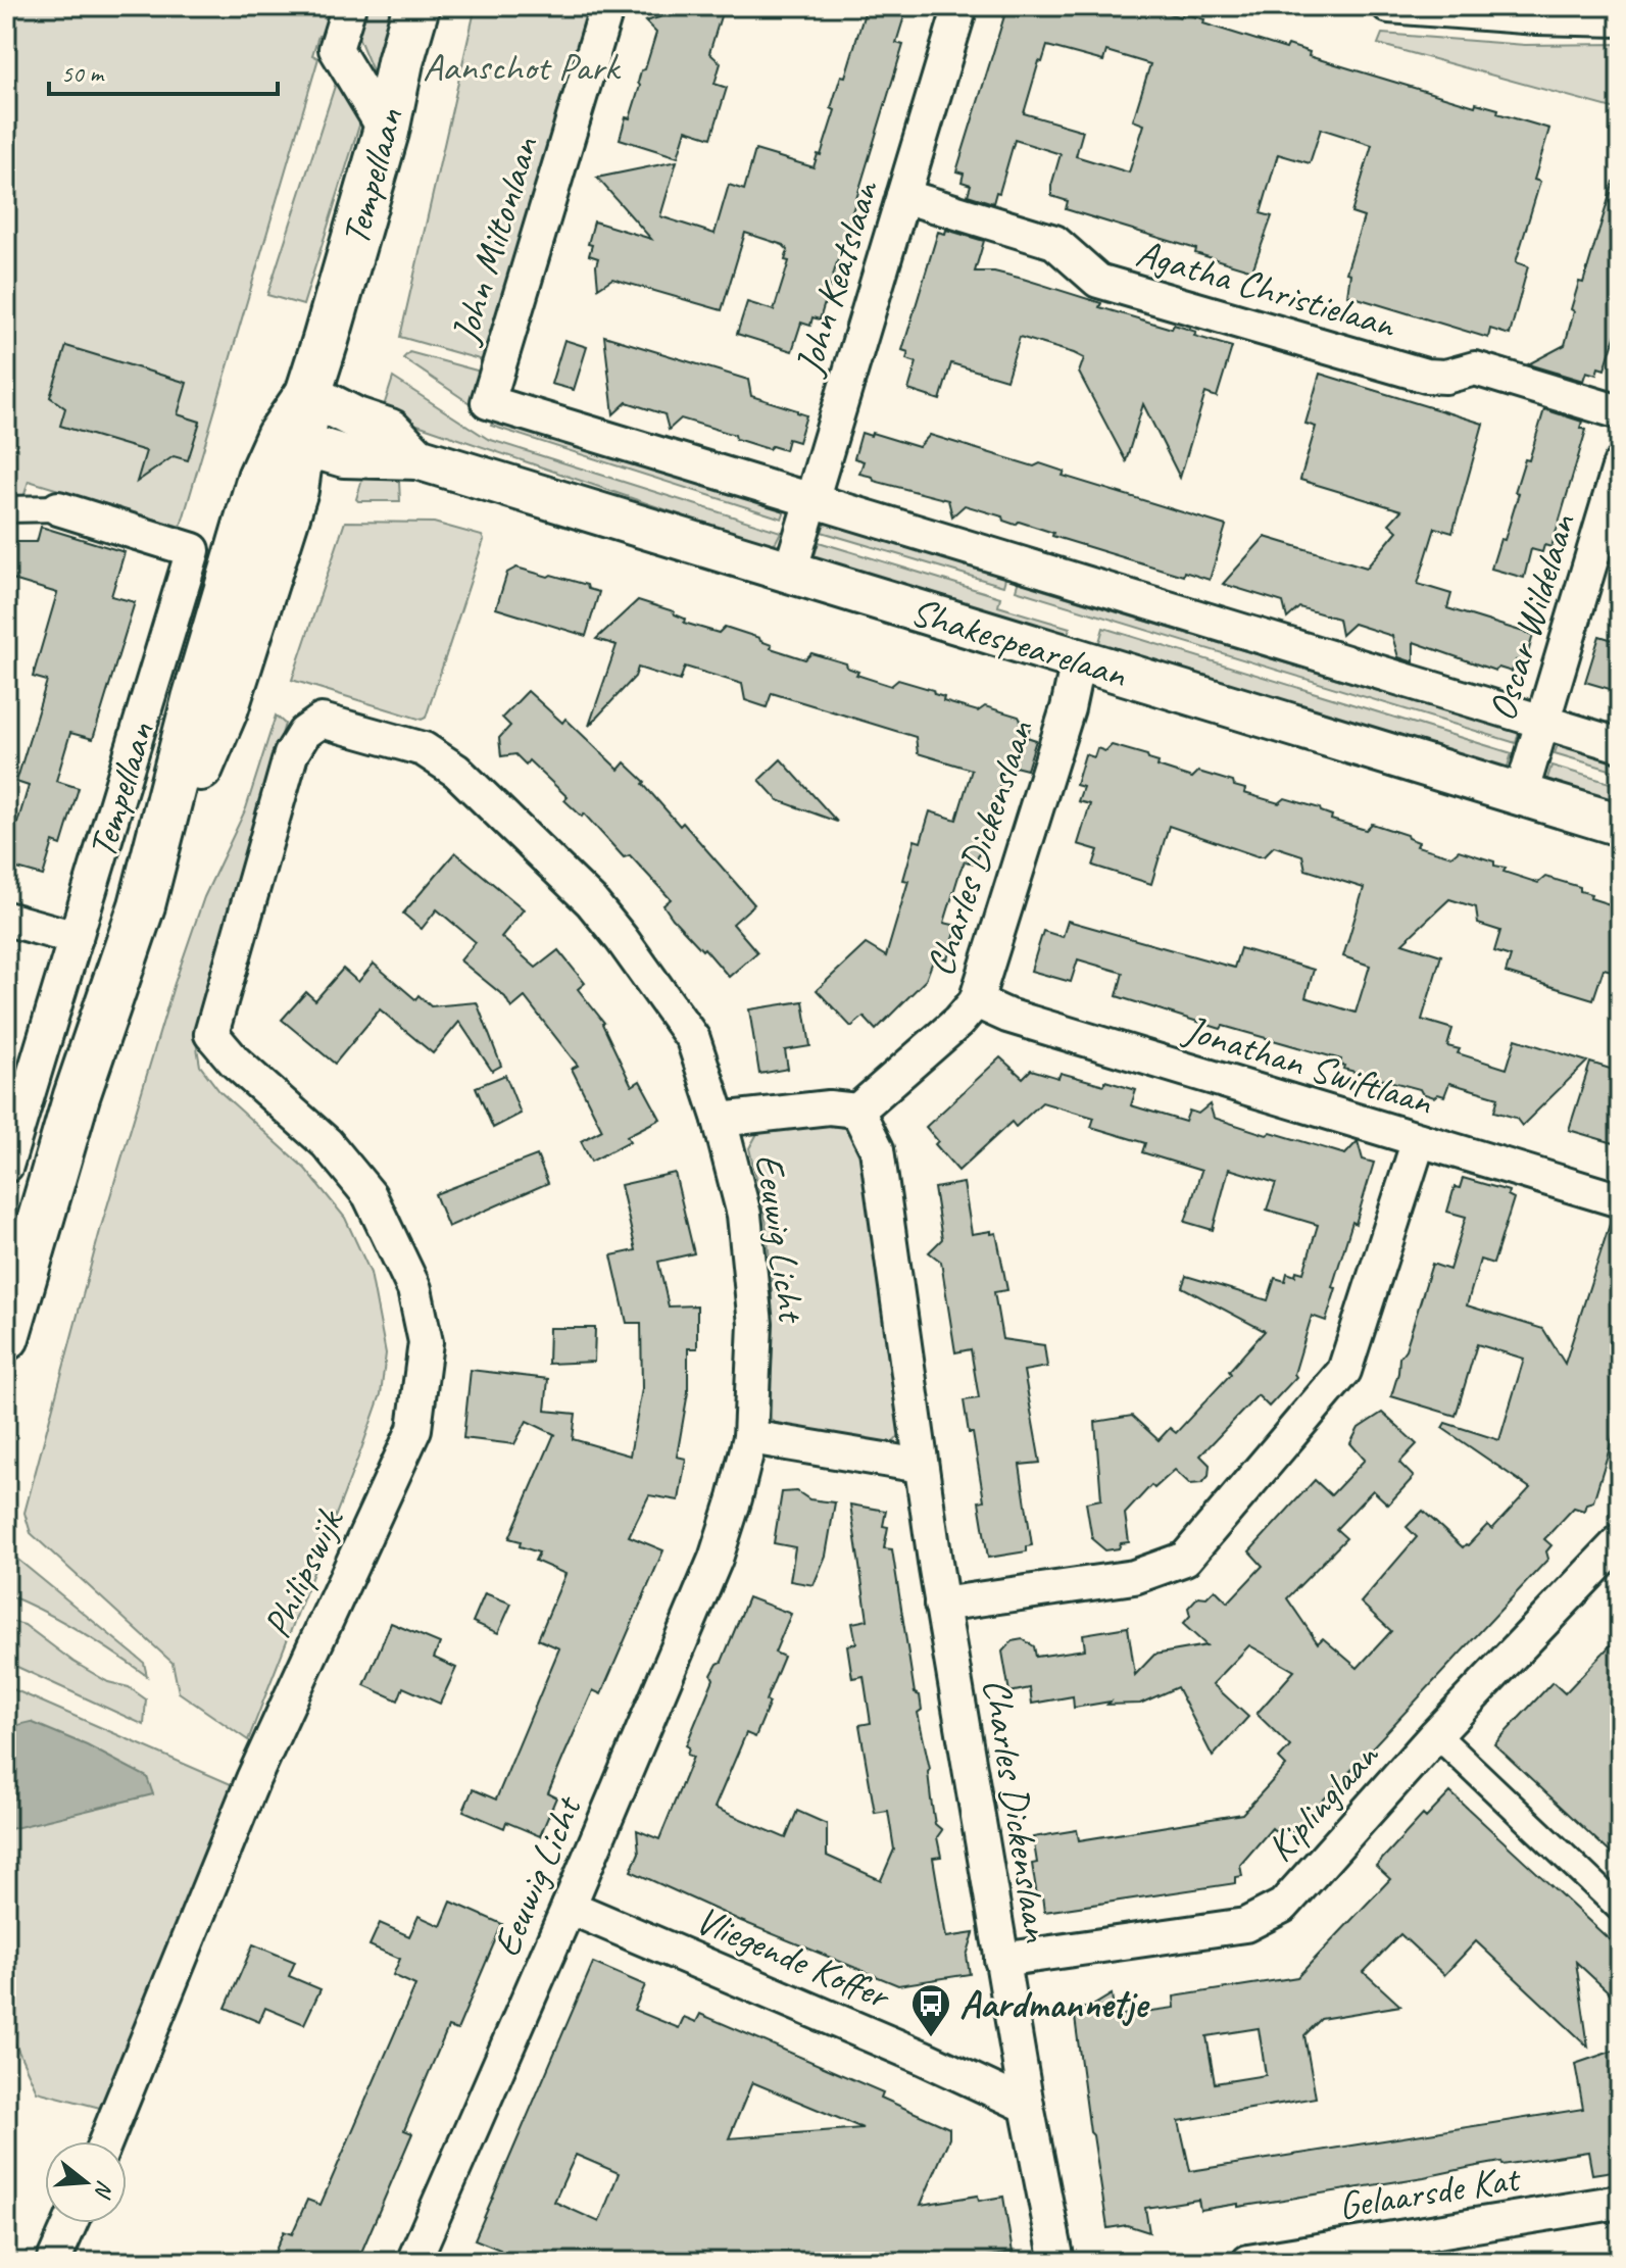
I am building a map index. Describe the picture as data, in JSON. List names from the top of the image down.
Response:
{
  "streets": {
    "main road": ["Tempellaan"],
    "street": [
      "John Miltonlaan",
      "John Keatslaan",
      "Agatha Christielaan",
      "Oscar Wildelaan",
      "Shakespearelaan",
      "Charles Dickenslaan",
      "Jonathan Swiftlaan",
      "Eeuwig Licht",
      "Philipswijk",
      "Kiplinglaan",
      "Vliegende Koffer",
      "Gelaarsde Kat"
    ]
  },
  "crossings": [
    ["Tempellaan", "Shakespearelaan"],
    ["John Miltonlaan", "Shakespearelaan"],
    ["John Keatslaan", "Agatha Christielaan"],
    ["John Keatslaan", "Shakespearelaan"],
    ["Oscar Wildelaan", "Shakespearelaan"],
    ["Shakespearelaan", "Charles Dickenslaan"],
    ["Charles Dickenslaan", "Jonathan Swiftlaan"],
    ["Charles Dickenslaan", "Kiplinglaan"],
    ["Charles Dickenslaan", "Vliegende Koffer"],
    ["Eeuwig Licht", "Philipswijk"],
    ["Eeuwig Licht", "Vliegende Koffer"]
  ],
  "parks": ["Aanschot Park"],
  "places": {
    "bus stop": ["Aardmannetje"]
  },
  "scale_bar": "50 m",
  "north": "right"
}
